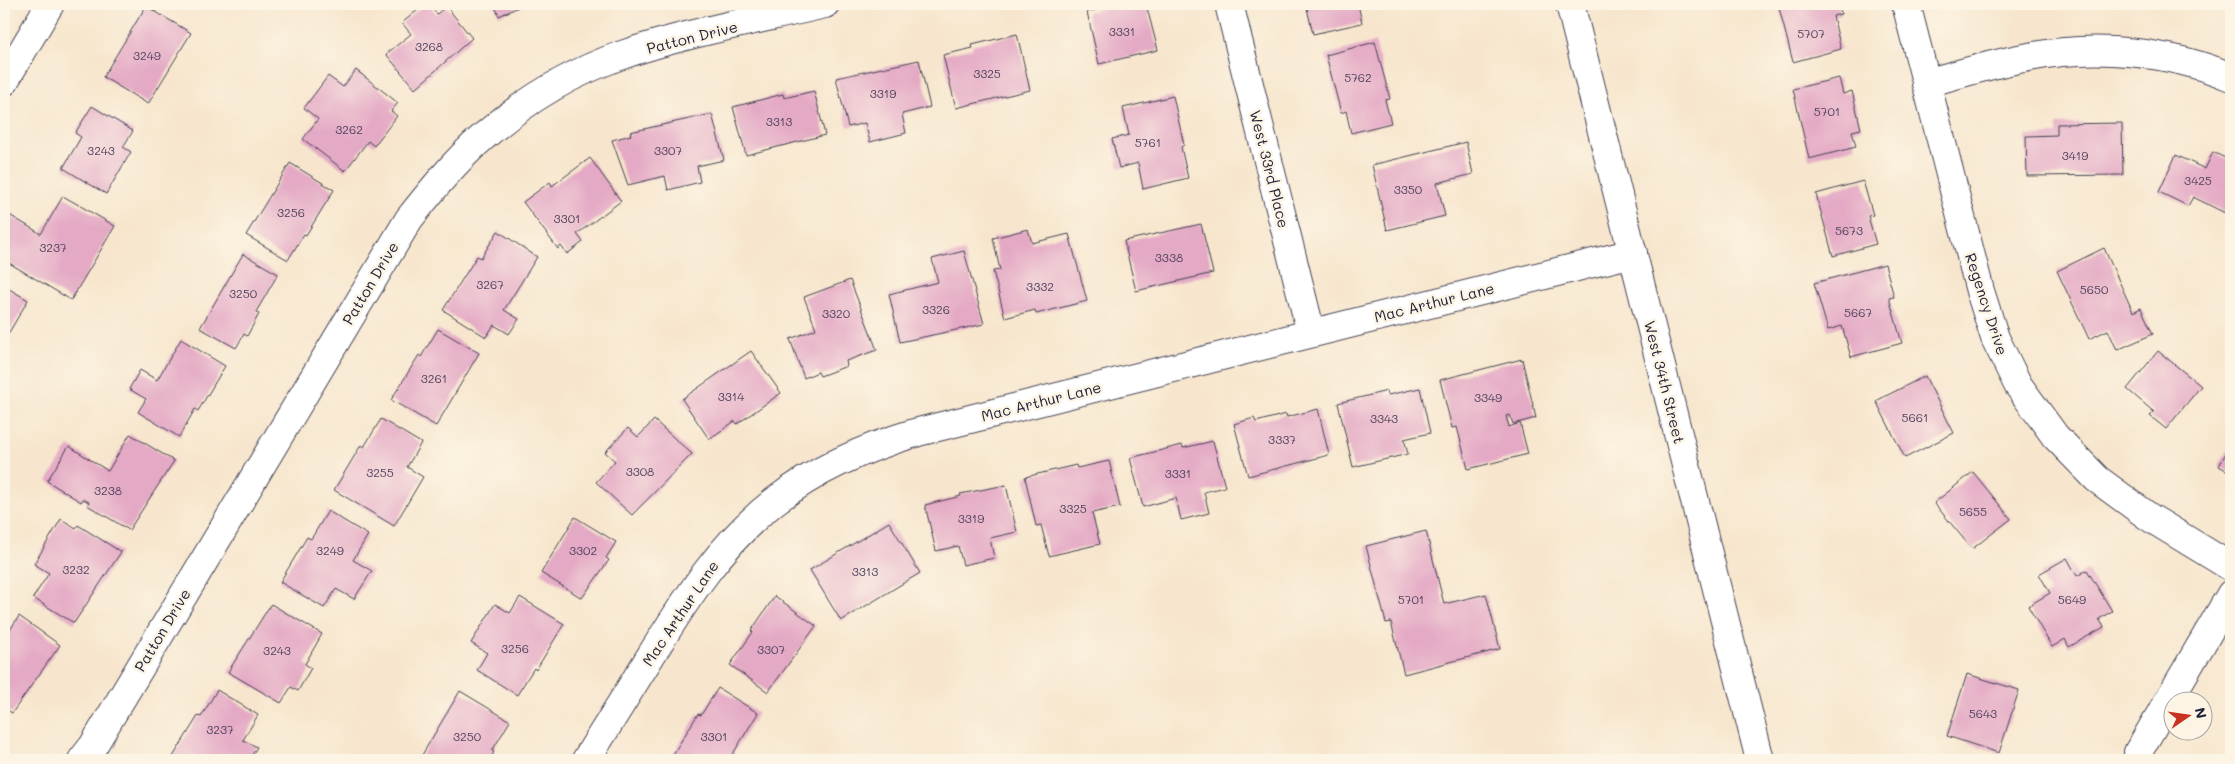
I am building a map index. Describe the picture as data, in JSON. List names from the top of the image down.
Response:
{
  "streets": {
    "street": [
      "Patton Drive",
      "West 33rd Place",
      "Mac Arthur Lane",
      "Regency Drive",
      "West 34th Street"
    ]
  },
  "crossings": [
    ["West 33rd Place", "Mac Arthur Lane"],
    ["Mac Arthur Lane", "West 34th Street"]
  ],
  "house_numbers": [
    "3331",
    "5707",
    "3268",
    "3249",
    "3325",
    "5762",
    "3319",
    "5701",
    "3313",
    "3262",
    "5761",
    "3243",
    "3307",
    "3419",
    "3425",
    "3350",
    "3256",
    "3301",
    "5673",
    "3237",
    "3338",
    "3267",
    "3332",
    "5650",
    "3250",
    "3326",
    "5667",
    "3320",
    "3261",
    "3314",
    "3349",
    "5661",
    "3343",
    "3337",
    "3308",
    "3255",
    "3331",
    "3238",
    "3325",
    "5655",
    "3319",
    "3249",
    "3302",
    "3232",
    "3313",
    "5701",
    "5649",
    "3256",
    "3307",
    "3243",
    "5643",
    "3237",
    "3250",
    "3301"
  ],
  "north": "right"
}
